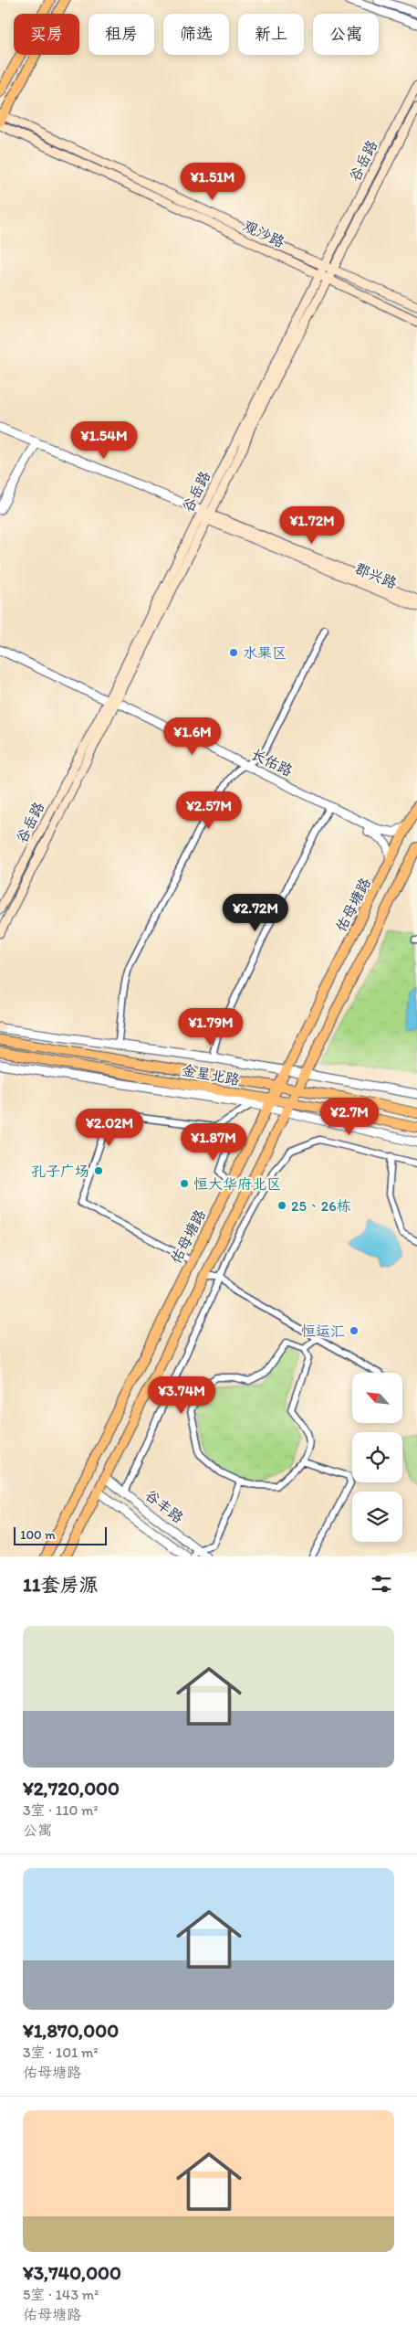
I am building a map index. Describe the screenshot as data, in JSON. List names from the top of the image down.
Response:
{
  "streets": {
    "main road": [
      "谷岳路",
      "观沙路",
      "郡兴路",
      "佑母塘路",
      "金星北路"
    ],
    "street": ["长佑路", "谷丰路"]
  },
  "crossings": [
    ["谷岳路", "观沙路"],
    ["谷岳路", "郡兴路"],
    ["谷岳路", "长佑路"],
    ["长佑路", "佑母塘路"],
    ["佑母塘路", "金星北路"]
  ],
  "places": [
    "水果区",
    "孔子广场",
    "恒大华府北区",
    "25、26栋",
    "恒运汇"
  ],
  "scale_bar": "100 m",
  "north": "top left",
  "page": {
    "chip": [
      "买房",
      "租房",
      "筛选",
      "新上",
      "公寓"
    ],
    "price": [
      "¥1.51M",
      "¥1.54M",
      "¥1.72M",
      "¥1.6M",
      "¥2.57M",
      "¥2.72M",
      "¥1.79M",
      "¥2.7M",
      "¥2.02M",
      "¥1.87M",
      "¥3.74M"
    ],
    "scale": "100 m",
    "heading": "11套房源",
    "list": [
      {
        "name": "¥2,720,000",
        "note": "3室 · 110 m² · 公寓"
      },
      {
        "name": "¥1,870,000",
        "note": "3室 · 101 m² · 佑母塘路"
      },
      {
        "name": "¥3,740,000",
        "note": "5室 · 143 m² · 佑母塘路"
      }
    ]
  }
}
